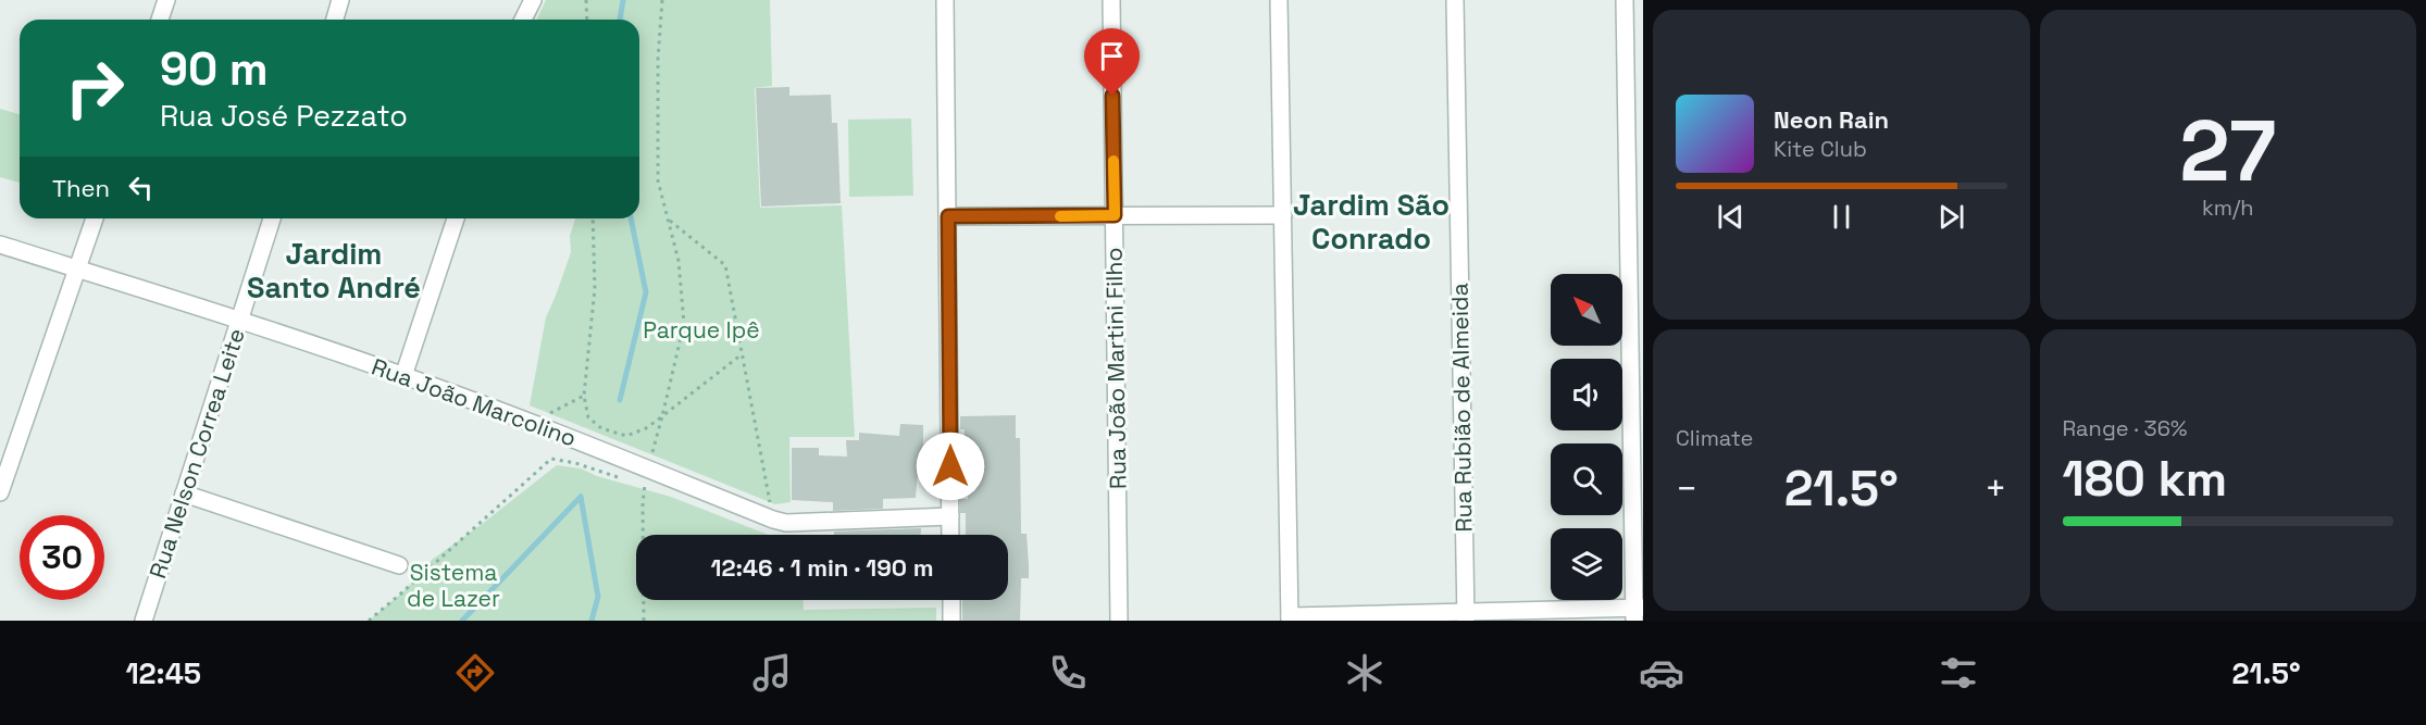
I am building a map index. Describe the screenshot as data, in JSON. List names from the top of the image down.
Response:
{
  "streets": {
    "street": [
      "Rua João Martini Filho",
      "Rua João Marcolino",
      "Rua Rubião de Almeida",
      "Rua Nelson Correa Leite"
    ]
  },
  "crossings": [
    ["Rua João Marcolino", "Rua Nelson Correa Leite"]
  ],
  "districts": ["Jardim São Conrado", "Jardim Santo André"],
  "parks": ["Parque Ipê", "Sistema de Lazer"],
  "north": "top left",
  "page": {
    "tile": [
      ["27", "km/h"],
      "Climate",
      ["Range · 36%", "180 km"]
    ],
    "turn": ["90 m", "Rua José Pezzato"],
    "song": ["Neon Rain", "Kite Club"],
    "then": "Then",
    "heat": ["−", "21.5°", "+"],
    "limit": "30",
    "trip": "12:46 · 1 min · 190 m",
    "tabs": ["12:45", "21.5°"]
  }
}
